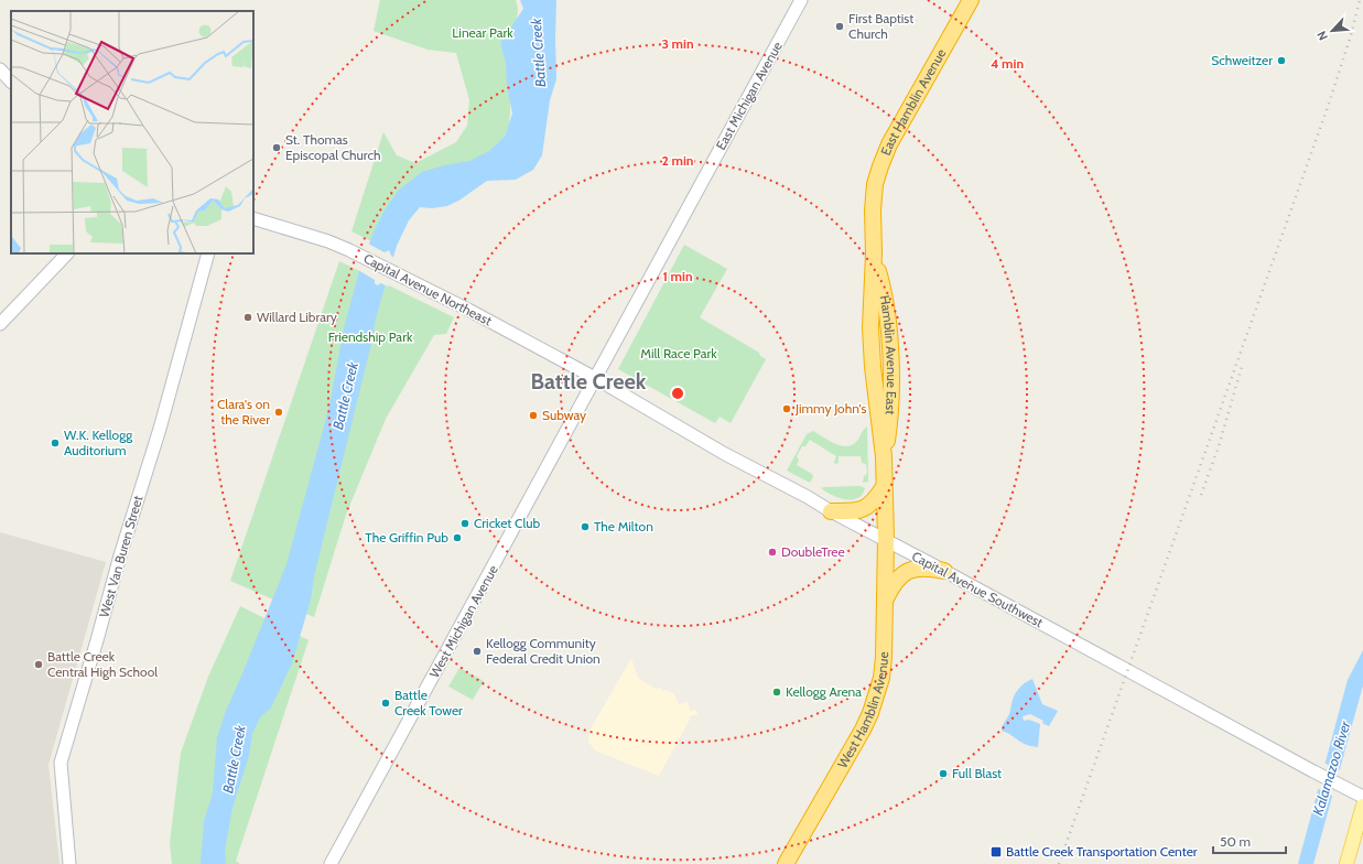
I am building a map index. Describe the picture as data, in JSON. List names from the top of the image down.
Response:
{
  "streets": {
    "highway": ["East Hamblin Avenue", "Hamblin Avenue East", "West Hamblin Avenue"],
    "street": [
      "East Michigan Avenue",
      "Capital Avenue Northeast",
      "West Van Buren Street",
      "Capital Avenue Southwest",
      "West Michigan Avenue"
    ]
  },
  "crossings": [
    ["East Michigan Avenue", "Capital Avenue Northeast"],
    ["East Michigan Avenue", "Capital Avenue Southwest"],
    ["East Michigan Avenue", "West Michigan Avenue"],
    ["East Hamblin Avenue", "Hamblin Avenue East"],
    ["Capital Avenue Northeast", "Capital Avenue Southwest"],
    ["Capital Avenue Northeast", "West Michigan Avenue"],
    ["Hamblin Avenue East", "Capital Avenue Southwest"],
    ["Hamblin Avenue East", "West Hamblin Avenue"],
    ["Capital Avenue Southwest", "West Michigan Avenue"],
    ["Capital Avenue Southwest", "West Hamblin Avenue"]
  ],
  "districts": ["Battle Creek"],
  "water": ["Battle Creek", "Kalamazoo River"],
  "parks": ["Linear Park", "Friendship Park", "Mill Race Park"],
  "places": {
    "other": [
      "First Baptist Church",
      "Schweitzer",
      "St. Thomas Episcopal Church",
      "Willard Library",
      "Jimmy John's",
      "Clara's on the River",
      "Subway",
      "W.K. Kellogg Auditorium",
      "Cricket Club",
      "The Milton",
      "The Griffin Pub",
      "DoubleTree",
      "Kellogg Community Federal Credit Union",
      "Battle Creek Central High School",
      "Kellogg Arena",
      "Battle Creek Tower",
      "Full Blast"
    ],
    "transit": ["Battle Creek Transportation Center"]
  },
  "scale_bar": "50 m",
  "north": "bottom left",
  "rings": [
    "3 min",
    "4 min",
    "2 min",
    "1 min"
  ]
}
